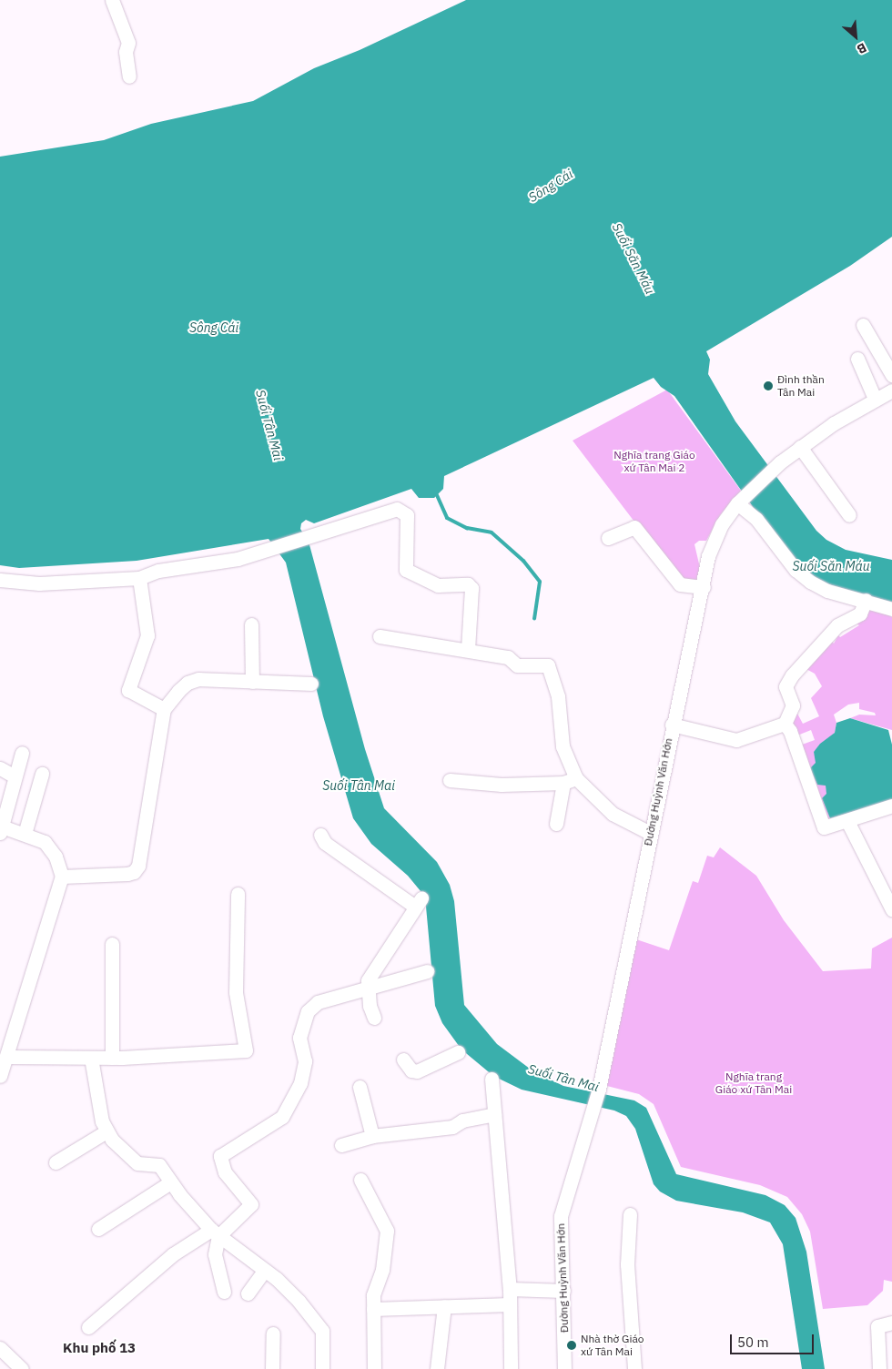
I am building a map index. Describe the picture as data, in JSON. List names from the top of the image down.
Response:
{
  "streets": {
    "street": ["Đường Huỳnh Văn Hớn"]
  },
  "districts": ["Khu phố 13"],
  "water": ["Sông Cái", "Suối Săn Máu", "Suối Tân Mai"],
  "parks": ["Nghĩa trang Giáo xứ Tân Mai 2", "Nghĩa trang Giáo xứ Tân Mai"],
  "places": ["Đình thần Tân Mai", "Nhà thờ Giáo xứ Tân Mai"],
  "scale_bar": "50 m",
  "north": "bottom right"
}
